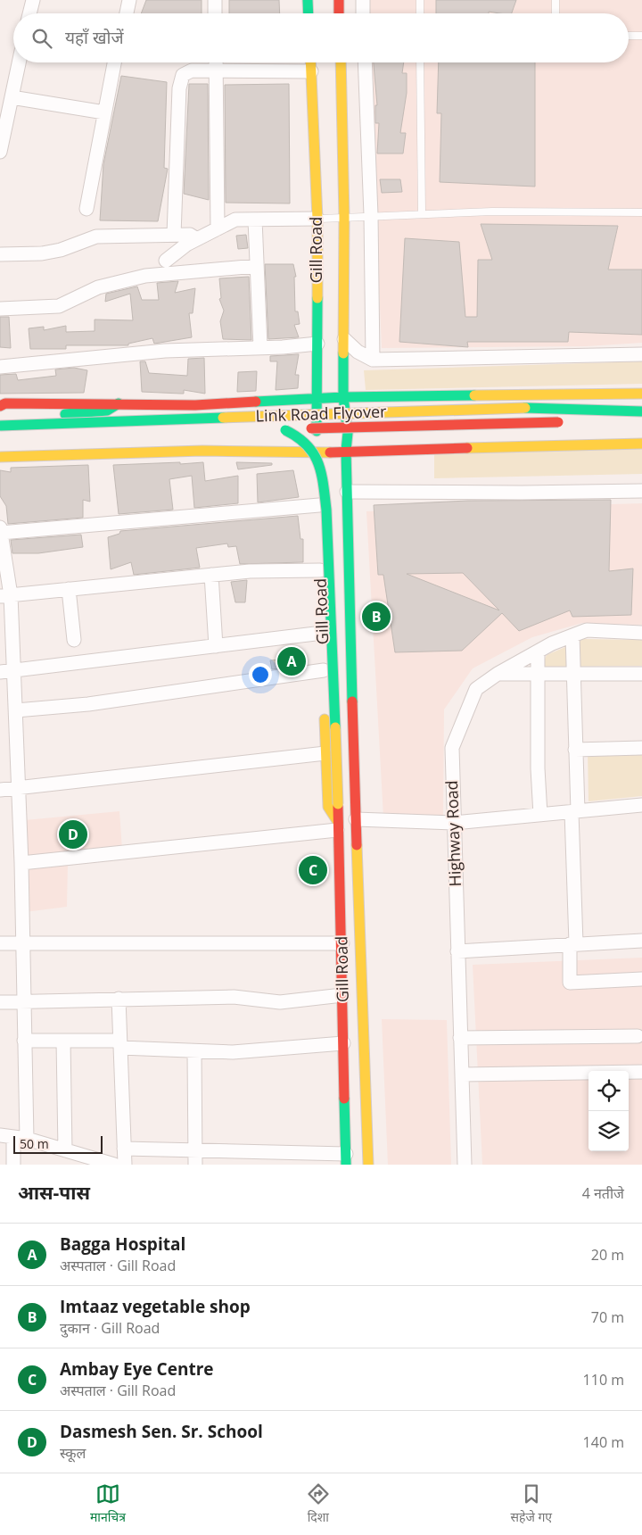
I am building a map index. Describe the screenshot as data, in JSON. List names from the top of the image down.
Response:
{
  "streets": {
    "main road": ["Gill Road", "Link Road Flyover"],
    "street": ["Highway Road"]
  },
  "crossings": [
    ["Gill Road", "Link Road Flyover"]
  ],
  "scale_bar": "50 m",
  "page": {
    "search": "यहाँ खोजें",
    "pins": [
      "B",
      "A",
      "D",
      "C"
    ],
    "scale": "50 m",
    "heading": ["आस-पास", "4 नतीजे"],
    "list": [
      {
        "mark": "A",
        "name": "Bagga Hospital",
        "note": "अस्पताल · Gill Road",
        "value": "20 m"
      },
      {
        "mark": "B",
        "name": "Imtaaz vegetable shop",
        "note": "दुकान · Gill Road",
        "value": "70 m"
      },
      {
        "mark": "C",
        "name": "Ambay Eye Centre",
        "note": "अस्पताल · Gill Road",
        "value": "110 m"
      },
      {
        "mark": "D",
        "name": "Dasmesh Sen. Sr. School",
        "note": "स्कूल",
        "value": "140 m"
      }
    ],
    "nav": ["मानचित्र", "दिशा", "सहेजे गए"]
  }
}
